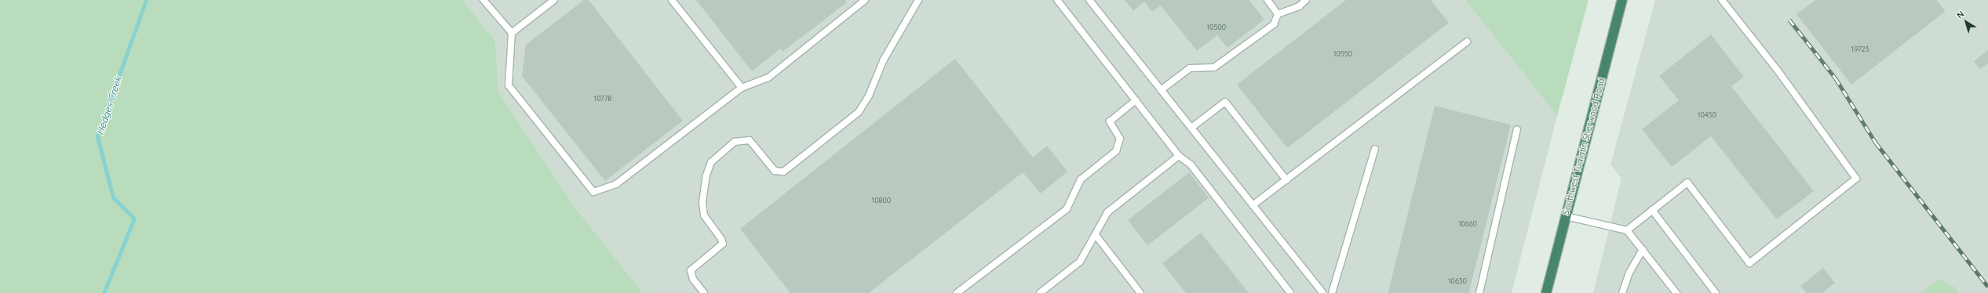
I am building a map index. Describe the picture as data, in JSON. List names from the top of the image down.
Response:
{
  "streets": {
    "highway": ["Southwest Tualatin Sherwood Road"]
  },
  "water": ["Hedges Creek"],
  "house_numbers": [
    "10500",
    "19723",
    "10550",
    "10778",
    "10450",
    "10800",
    "10660",
    "10630"
  ],
  "north": "top left"
}
